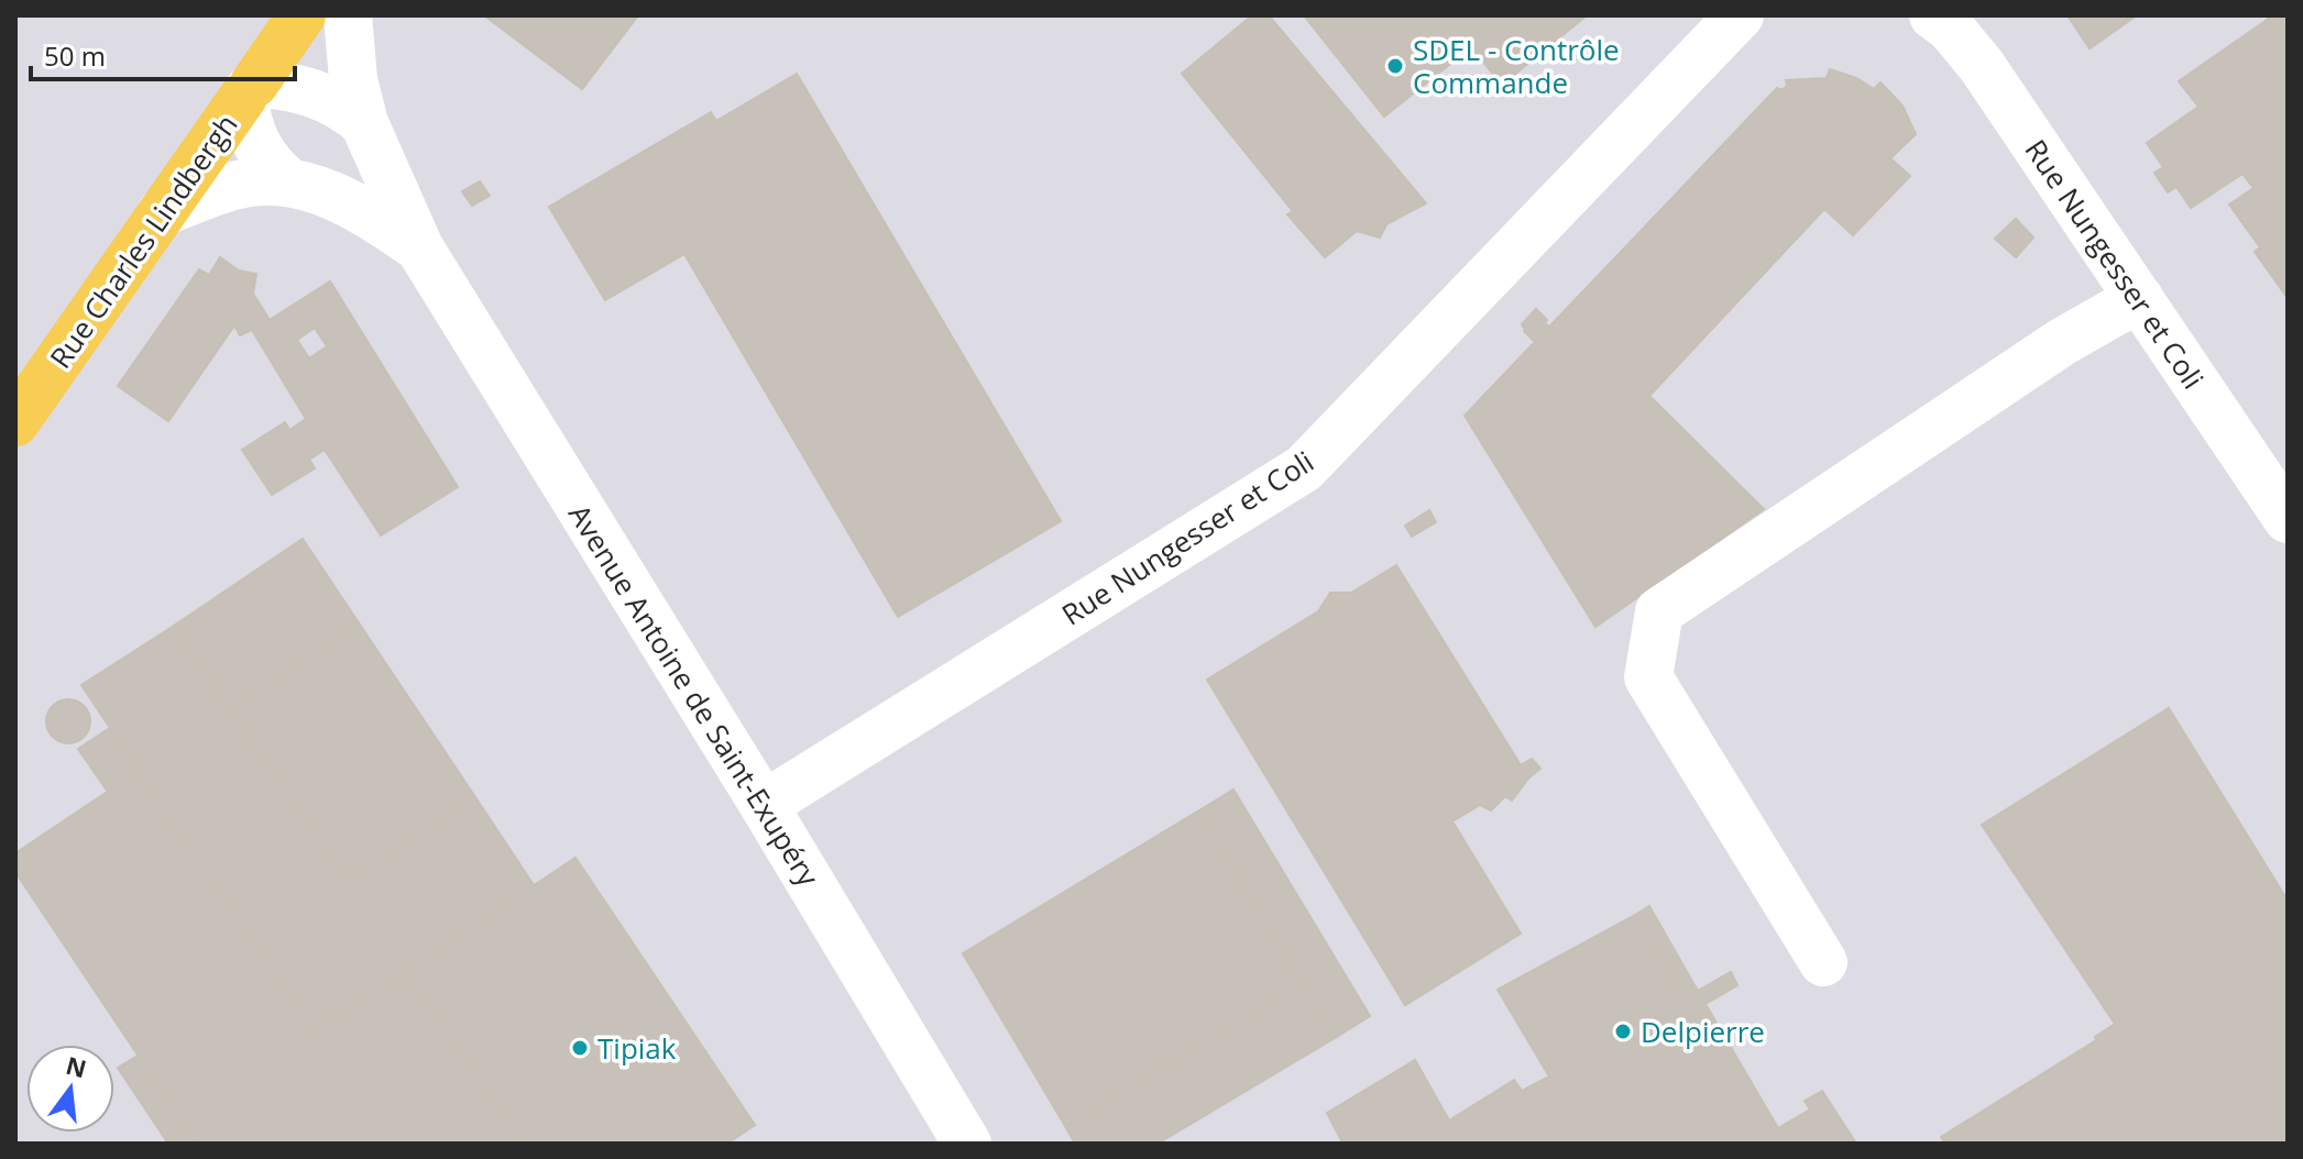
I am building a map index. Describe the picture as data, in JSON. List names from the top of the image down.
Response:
{
  "streets": {
    "main road": ["Rue Charles Lindbergh"],
    "street": ["Rue Nungesser et Coli", "Avenue Antoine de Saint-Exupéry"]
  },
  "crossings": [
    ["Rue Charles Lindbergh", "Avenue Antoine de Saint-Exupéry"],
    ["Rue Nungesser et Coli", "Avenue Antoine de Saint-Exupéry"]
  ],
  "places": ["SDEL - Contrôle Commande", "Delpierre", "Tipiak"],
  "scale_bar": "50 m",
  "north": "top"
}
